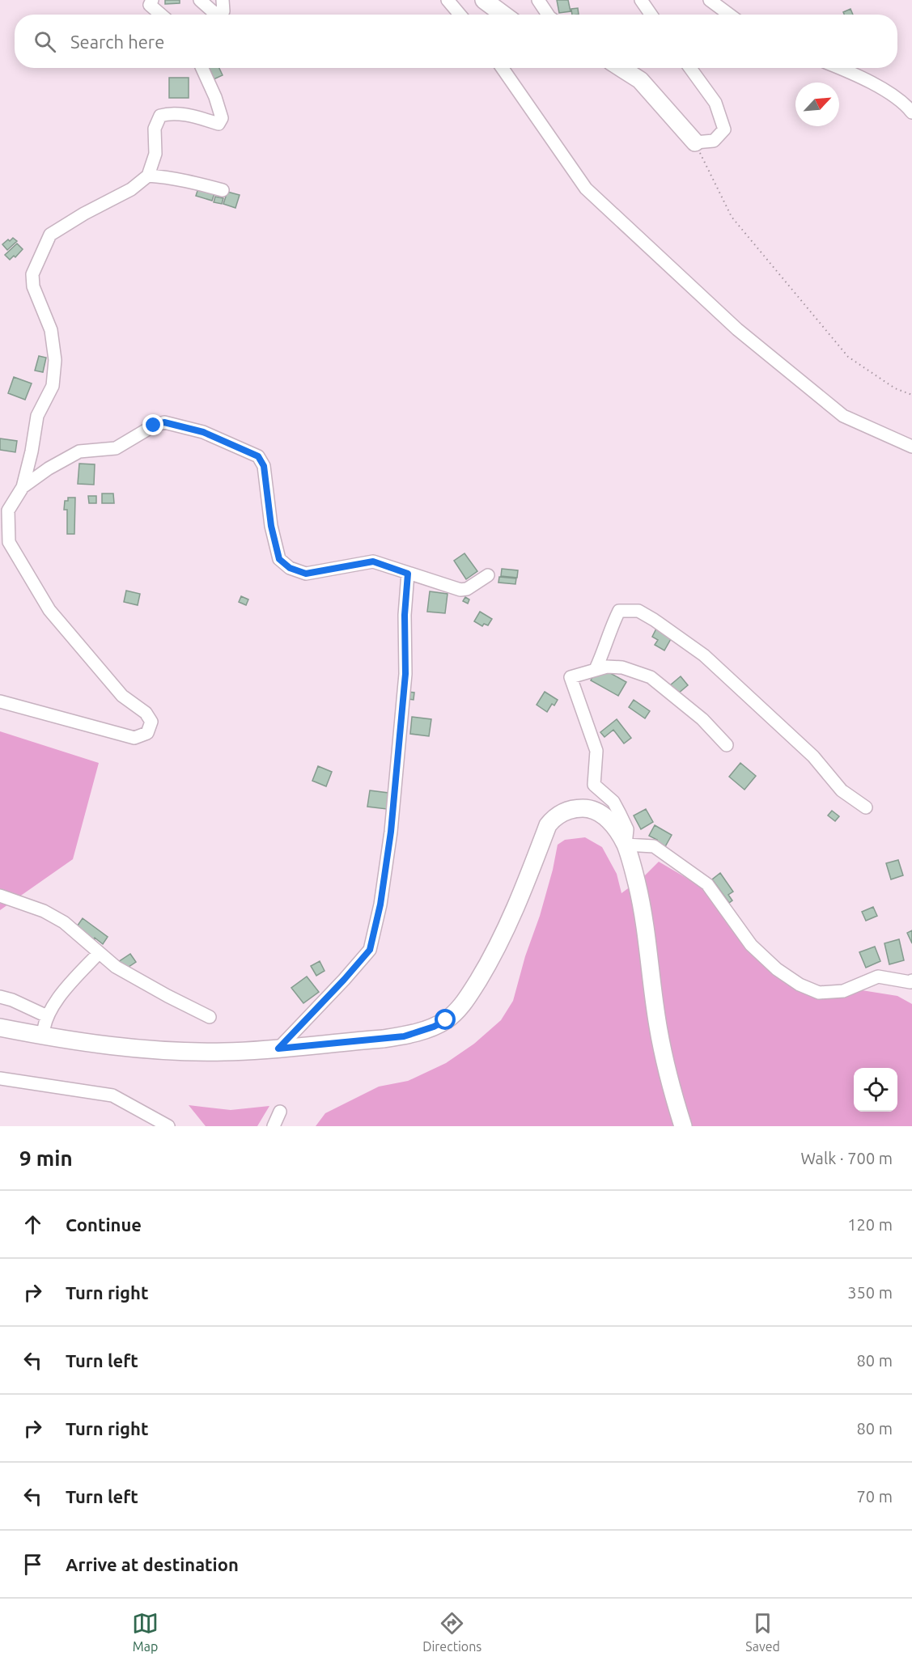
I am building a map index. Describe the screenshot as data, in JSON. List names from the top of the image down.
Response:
{
  "north": "top right",
  "page": {
    "search": "Search here",
    "heading": ["9 min", "Walk · 700 m"],
    "list": [
      ["Continue", "120 m"],
      ["Turn right", "350 m"],
      ["Turn left", "80 m"],
      ["Turn right", "80 m"],
      ["Turn left", "70 m"],
      "Arrive at destination"
    ],
    "nav": ["Map", "Directions", "Saved"]
  }
}
